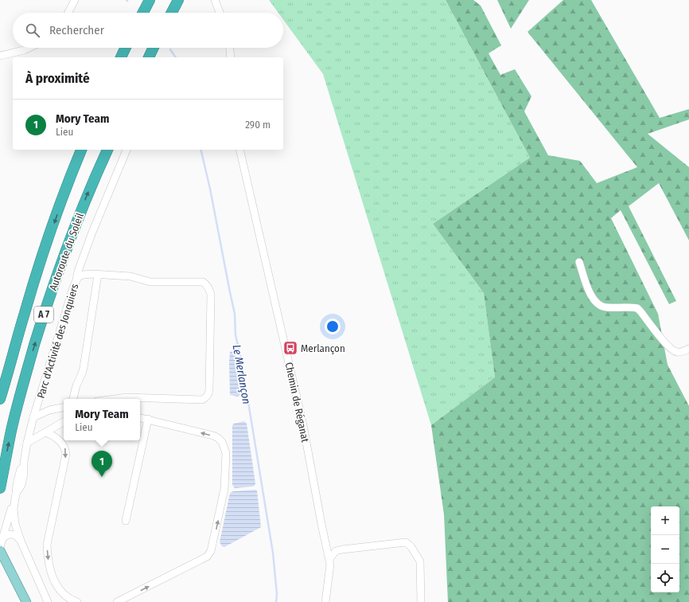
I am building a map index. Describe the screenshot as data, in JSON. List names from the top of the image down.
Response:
{
  "streets": {
    "highway": ["Autoroute du Soleil", "A 7"],
    "street": ["Parc d'Activité des Jonquiers", "Chemin de Réganat"]
  },
  "water": ["Le Merlançon"],
  "places": {
    "bus stop": ["Merlançon"]
  },
  "page": {
    "search": "Rechercher",
    "heading": "À proximité",
    "list": [
      {
        "mark": "1",
        "name": "Mory Team",
        "note": "Lieu",
        "value": "290 m"
      }
    ],
    "popup": ["Mory Team", "Lieu"],
    "pins": "1",
    "map_buttons": ["+", "−"]
  }
}
